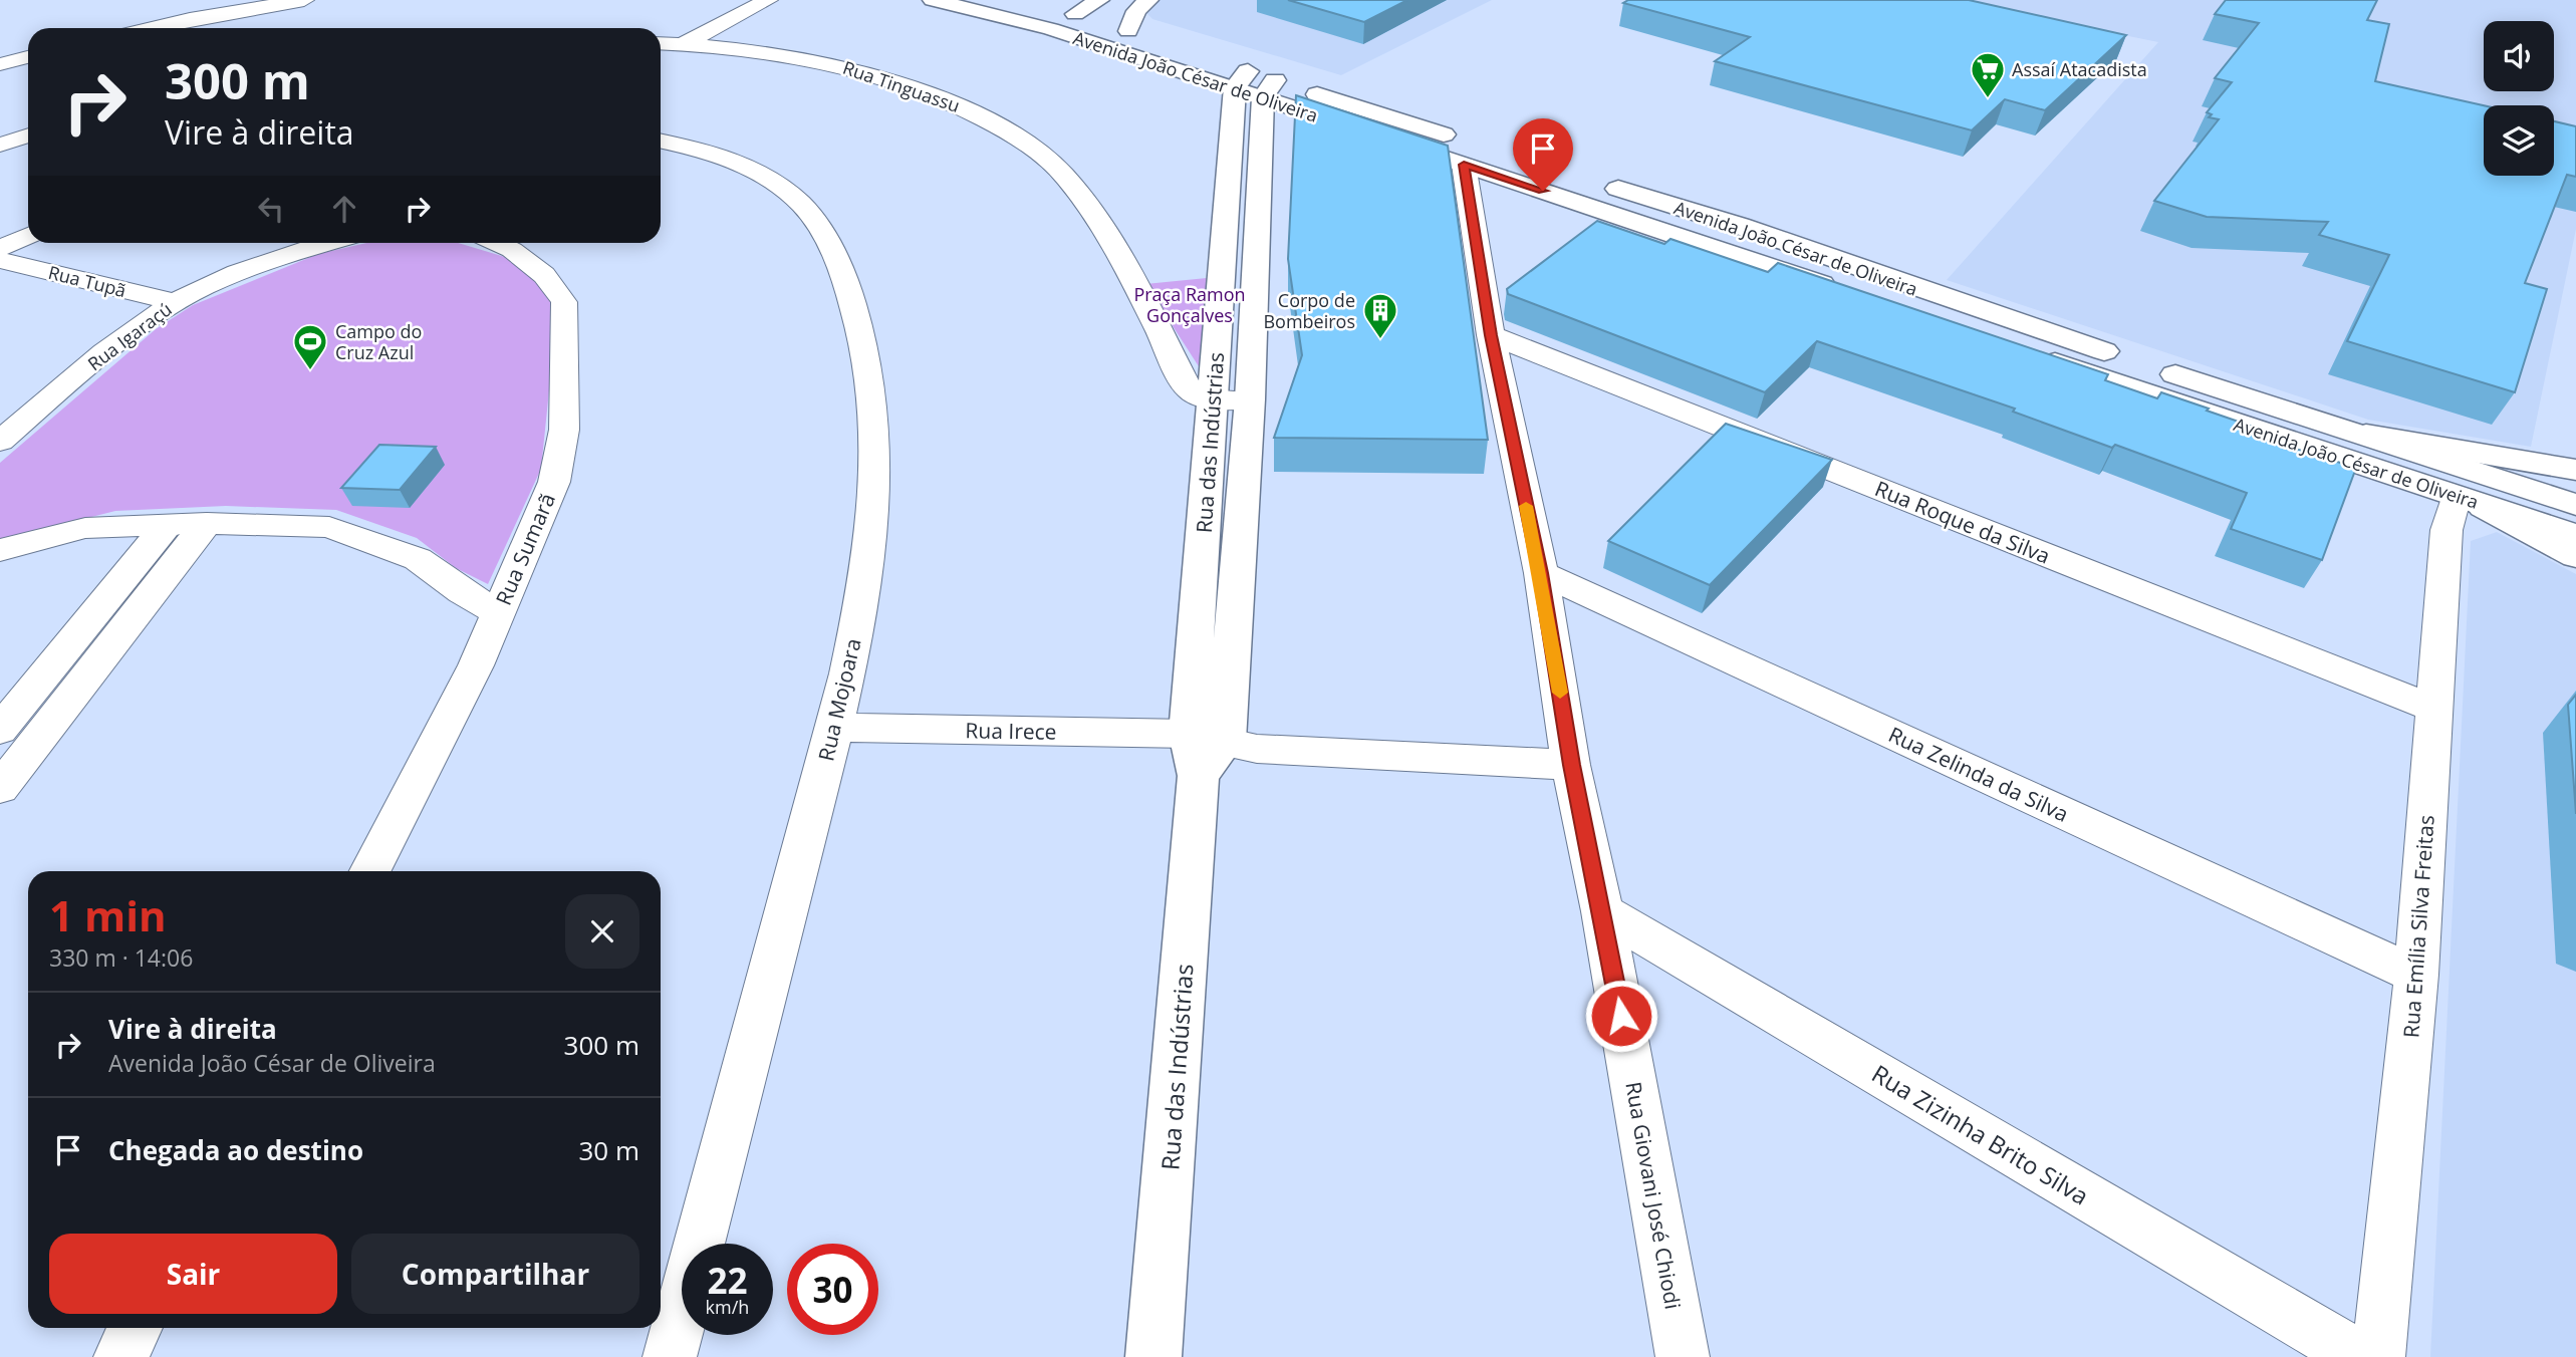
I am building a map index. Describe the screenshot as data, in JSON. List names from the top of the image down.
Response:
{
  "streets": {
    "main road": ["Avenida João César de Oliveira", "Rua das Indústrias"],
    "street": [
      "Rua Tinguassu",
      "Rua Tupã",
      "Rua Igaraçú",
      "Rua Roque da Silva",
      "Rua Sumarã",
      "Rua Mojoara",
      "Rua Irece",
      "Rua Zelinda da Silva",
      "Rua Emília Silva Freitas",
      "Rua Zizinha Brito Silva",
      "Rua Giovani José Chiodi"
    ]
  },
  "crossings": [
    ["Avenida João César de Oliveira", "Rua das Indústrias"],
    ["Avenida João César de Oliveira", "Rua Emília Silva Freitas"],
    ["Avenida João César de Oliveira", "Rua Giovani José Chiodi"],
    ["Rua Tinguassu", "Rua das Indústrias"],
    ["Rua Tupã", "Rua Igaraçú"],
    ["Rua das Indústrias", "Rua Irece"],
    ["Rua Roque da Silva", "Rua Emília Silva Freitas"],
    ["Rua Roque da Silva", "Rua Giovani José Chiodi"],
    ["Rua Mojoara", "Rua Irece"],
    ["Rua Irece", "Rua Giovani José Chiodi"],
    ["Rua Zelinda da Silva", "Rua Emília Silva Freitas"],
    ["Rua Zelinda da Silva", "Rua Giovani José Chiodi"],
    ["Rua Zizinha Brito Silva", "Rua Giovani José Chiodi"]
  ],
  "parks": ["Praça Ramon Gonçalves"],
  "places": {
    "supermarket": ["Assaí Atacadista"],
    "building": ["Corpo de Bombeiros"],
    "sports": ["Campo do Cruz Azul"]
  },
  "page": {
    "turn": ["300 m", "Vire à direita"],
    "heading": ["1 min", "330 m · 14:06"],
    "list": [
      {
        "name": "Vire à direita",
        "note": "Avenida João César de Oliveira",
        "value": "300 m"
      },
      {
        "name": "Chegada ao destino",
        "value": "30 m"
      }
    ],
    "buttons": ["Sair", "Compartilhar"],
    "speed": "22 km/h",
    "limit": "30"
  }
}
